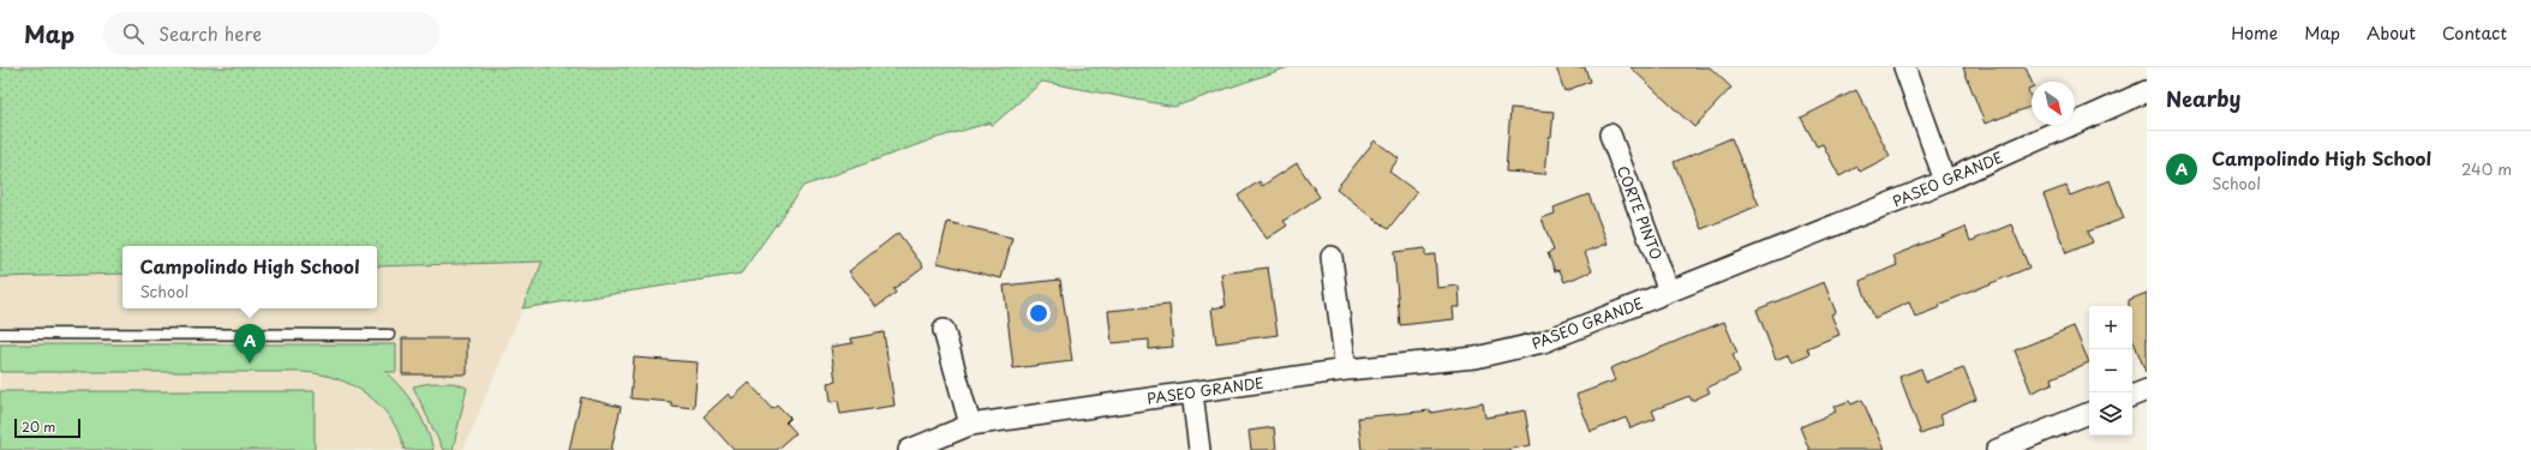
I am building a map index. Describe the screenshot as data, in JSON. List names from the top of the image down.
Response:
{
  "streets": {
    "street": ["PASEO GRANDE", "CORTE PINTO"]
  },
  "crossings": [
    ["PASEO GRANDE", "CORTE PINTO"]
  ],
  "scale_bar": "20 m",
  "north": "bottom right",
  "page": {
    "header": "Map",
    "search": "Search here",
    "nav": [
      "Home",
      "Map",
      "About",
      "Contact"
    ],
    "heading": "Nearby",
    "list": [
      {
        "mark": "A",
        "name": "Campolindo High School",
        "note": "School",
        "value": "240 m"
      }
    ],
    "popup": ["Campolindo High School", "School"],
    "map_buttons": ["+", "−"],
    "pins": "A",
    "scale": "20 m"
  }
}
